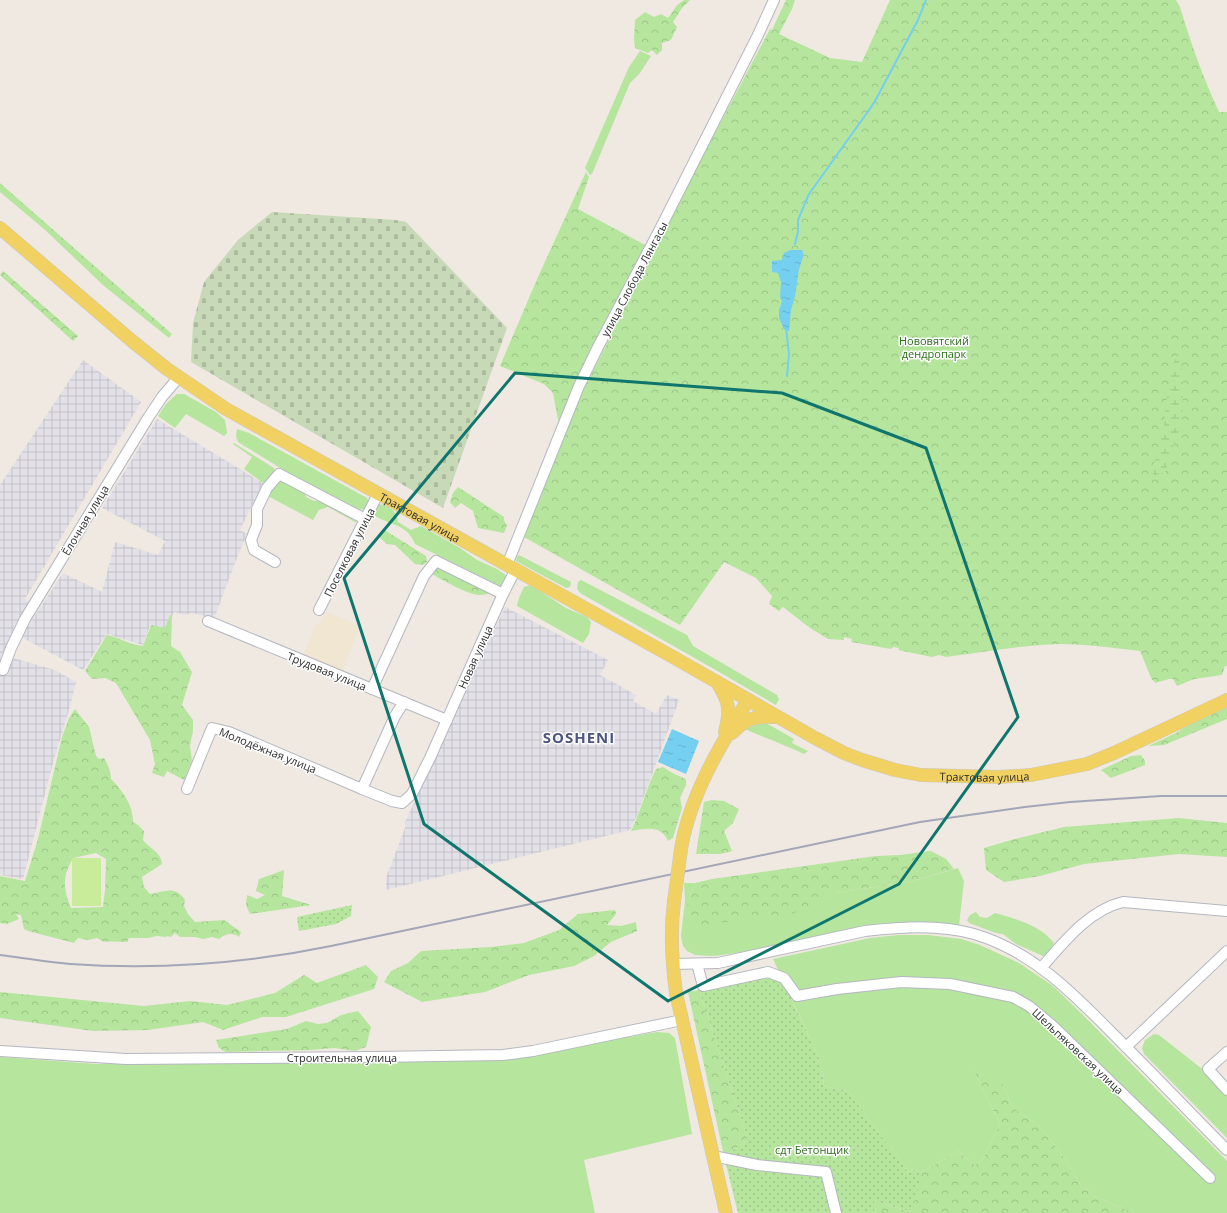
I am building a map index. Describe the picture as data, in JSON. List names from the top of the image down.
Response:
{
  "streets": {
    "main road": ["Трактовая улица"],
    "street": [
      "улица Слобода Лянгасы",
      "Ёлочная улица",
      "Поселковая улица",
      "Новая улица",
      "Трудовая улица",
      "Молодёжная улица",
      "Шельпяковская улица",
      "Строительная улица"
    ]
  },
  "crossings": [
    ["улица Слобода Лянгасы", "Трактовая улица"],
    ["улица Слобода Лянгасы", "Новая улица"],
    ["Трактовая улица", "Ёлочная улица"],
    ["Трактовая улица", "Поселковая улица"],
    ["Новая улица", "Трудовая улица"],
    ["Новая улица", "Молодёжная улица"],
    ["Трудовая улица", "Молодёжная улица"]
  ],
  "districts": ["SOSHENI"],
  "parks": ["Нововятский дендропарк", "сдт Бетонщик"]
}
